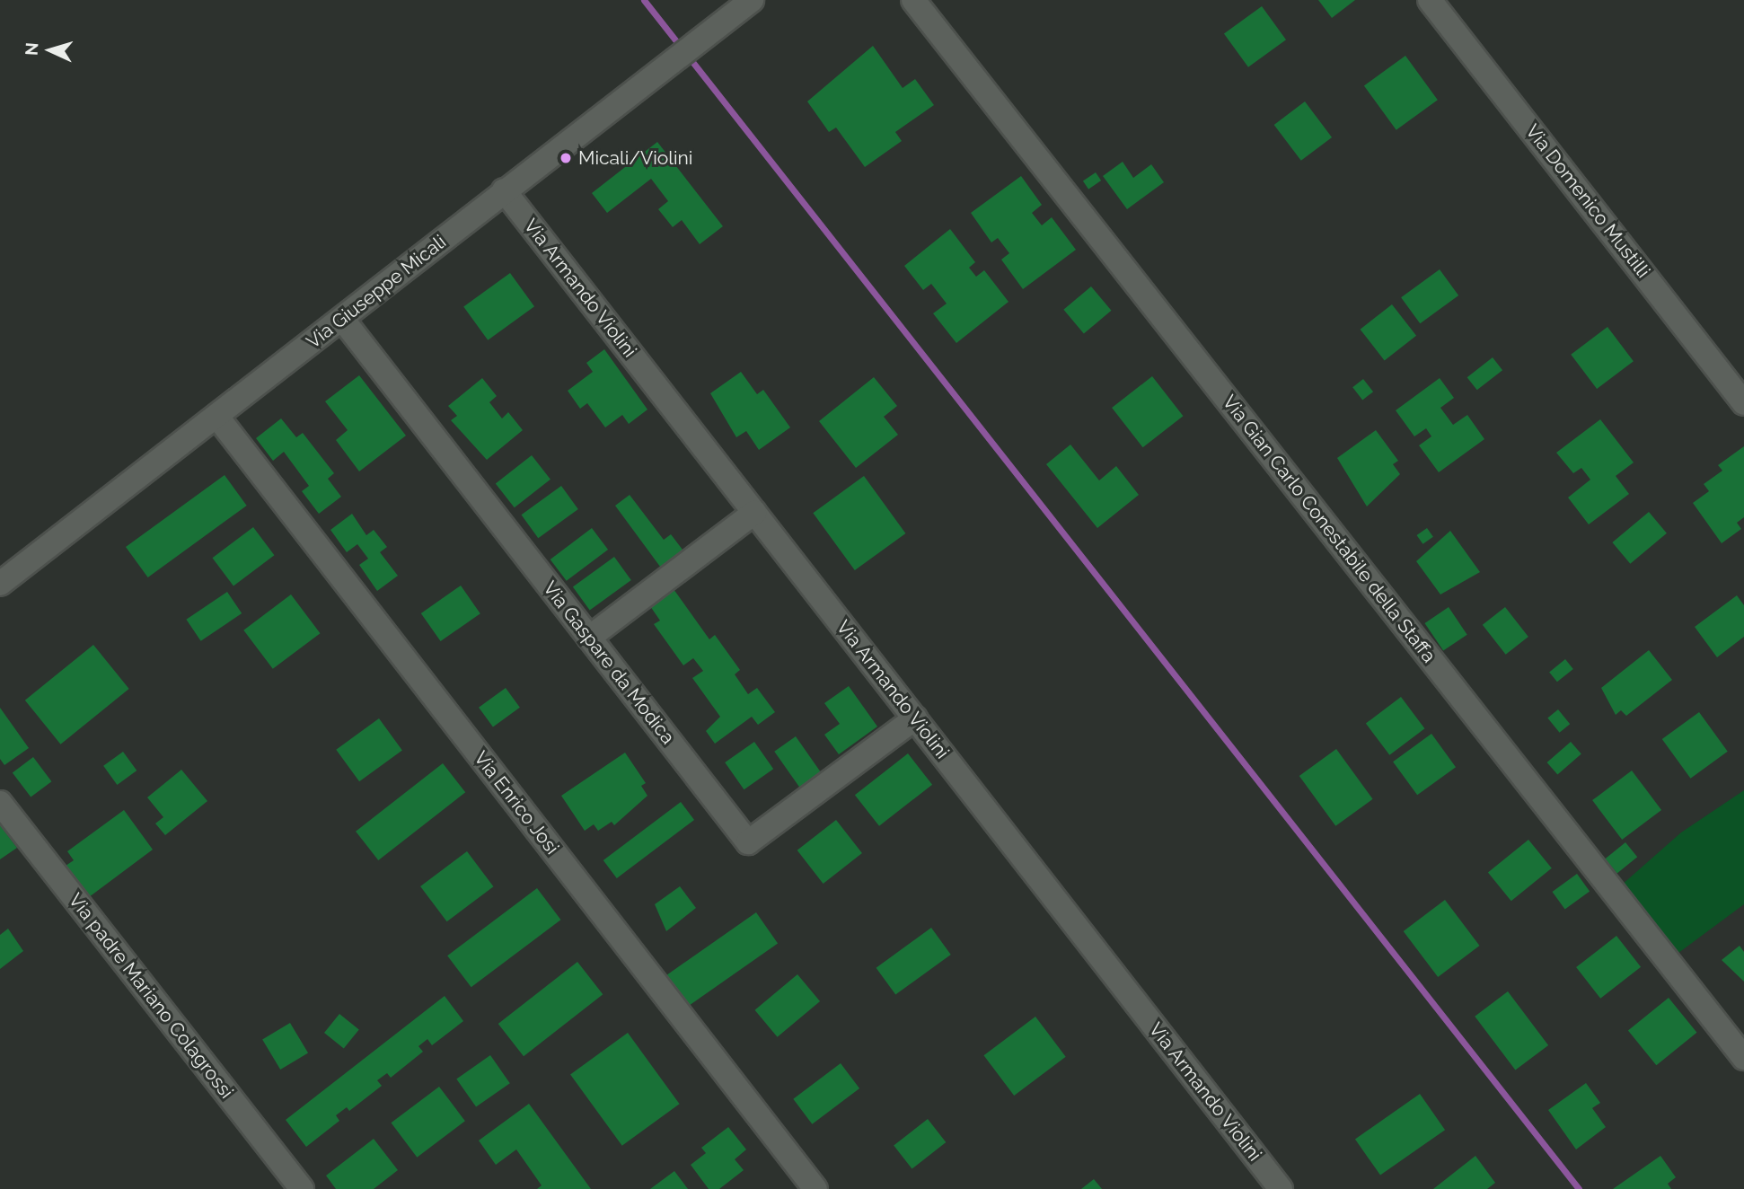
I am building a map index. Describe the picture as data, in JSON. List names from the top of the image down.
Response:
{
  "streets": {
    "street": [
      "Via Domenico Mustilli",
      "Via Armando Violini",
      "Via Giuseppe Micali",
      "Via Gian Carlo Conestabile della Staffa",
      "Via Gaspare da Modica",
      "Via Enrico Josi",
      "Via padre Mariano Colagrossi"
    ]
  },
  "crossings": [
    ["Via Armando Violini", "Via Giuseppe Micali"],
    ["Via Armando Violini", "Via Gaspare da Modica"],
    ["Via Giuseppe Micali", "Via Gaspare da Modica"],
    ["Via Giuseppe Micali", "Via Enrico Josi"]
  ],
  "places": ["Micali/Violini"],
  "north": "left"
}
